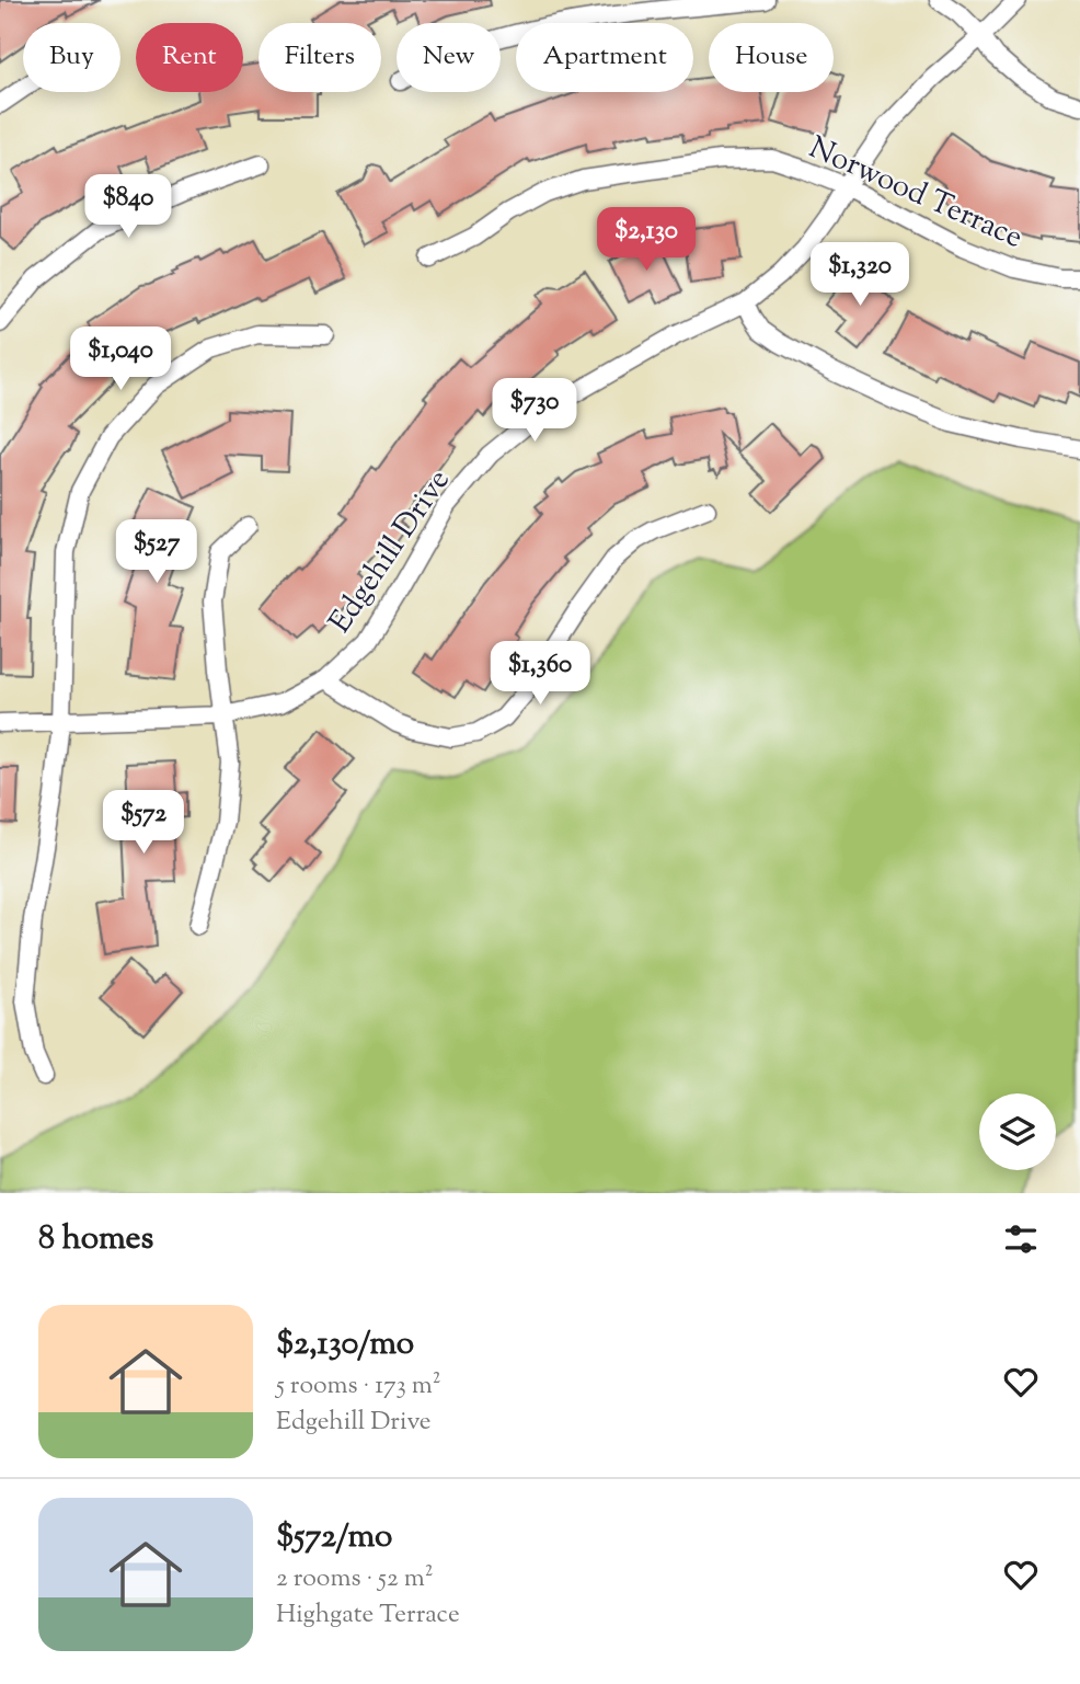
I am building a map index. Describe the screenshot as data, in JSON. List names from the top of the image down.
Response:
{
  "streets": {
    "street": ["Norwood Terrace", "Edgehill Drive"]
  },
  "crossings": [
    ["Norwood Terrace", "Edgehill Drive"]
  ],
  "page": {
    "chip": [
      "Buy",
      "Rent",
      "Filters",
      "New",
      "Apartment",
      "House"
    ],
    "price": [
      "$840",
      "$2,130",
      "$1,320",
      "$1,040",
      "$730",
      "$527",
      "$1,360",
      "$572"
    ],
    "heading": "8 homes",
    "list": [
      {
        "name": "$2,130/mo",
        "note": "5 rooms · 173 m² · Edgehill Drive"
      },
      {
        "name": "$572/mo",
        "note": "2 rooms · 52 m² · Highgate Terrace"
      }
    ]
  }
}
